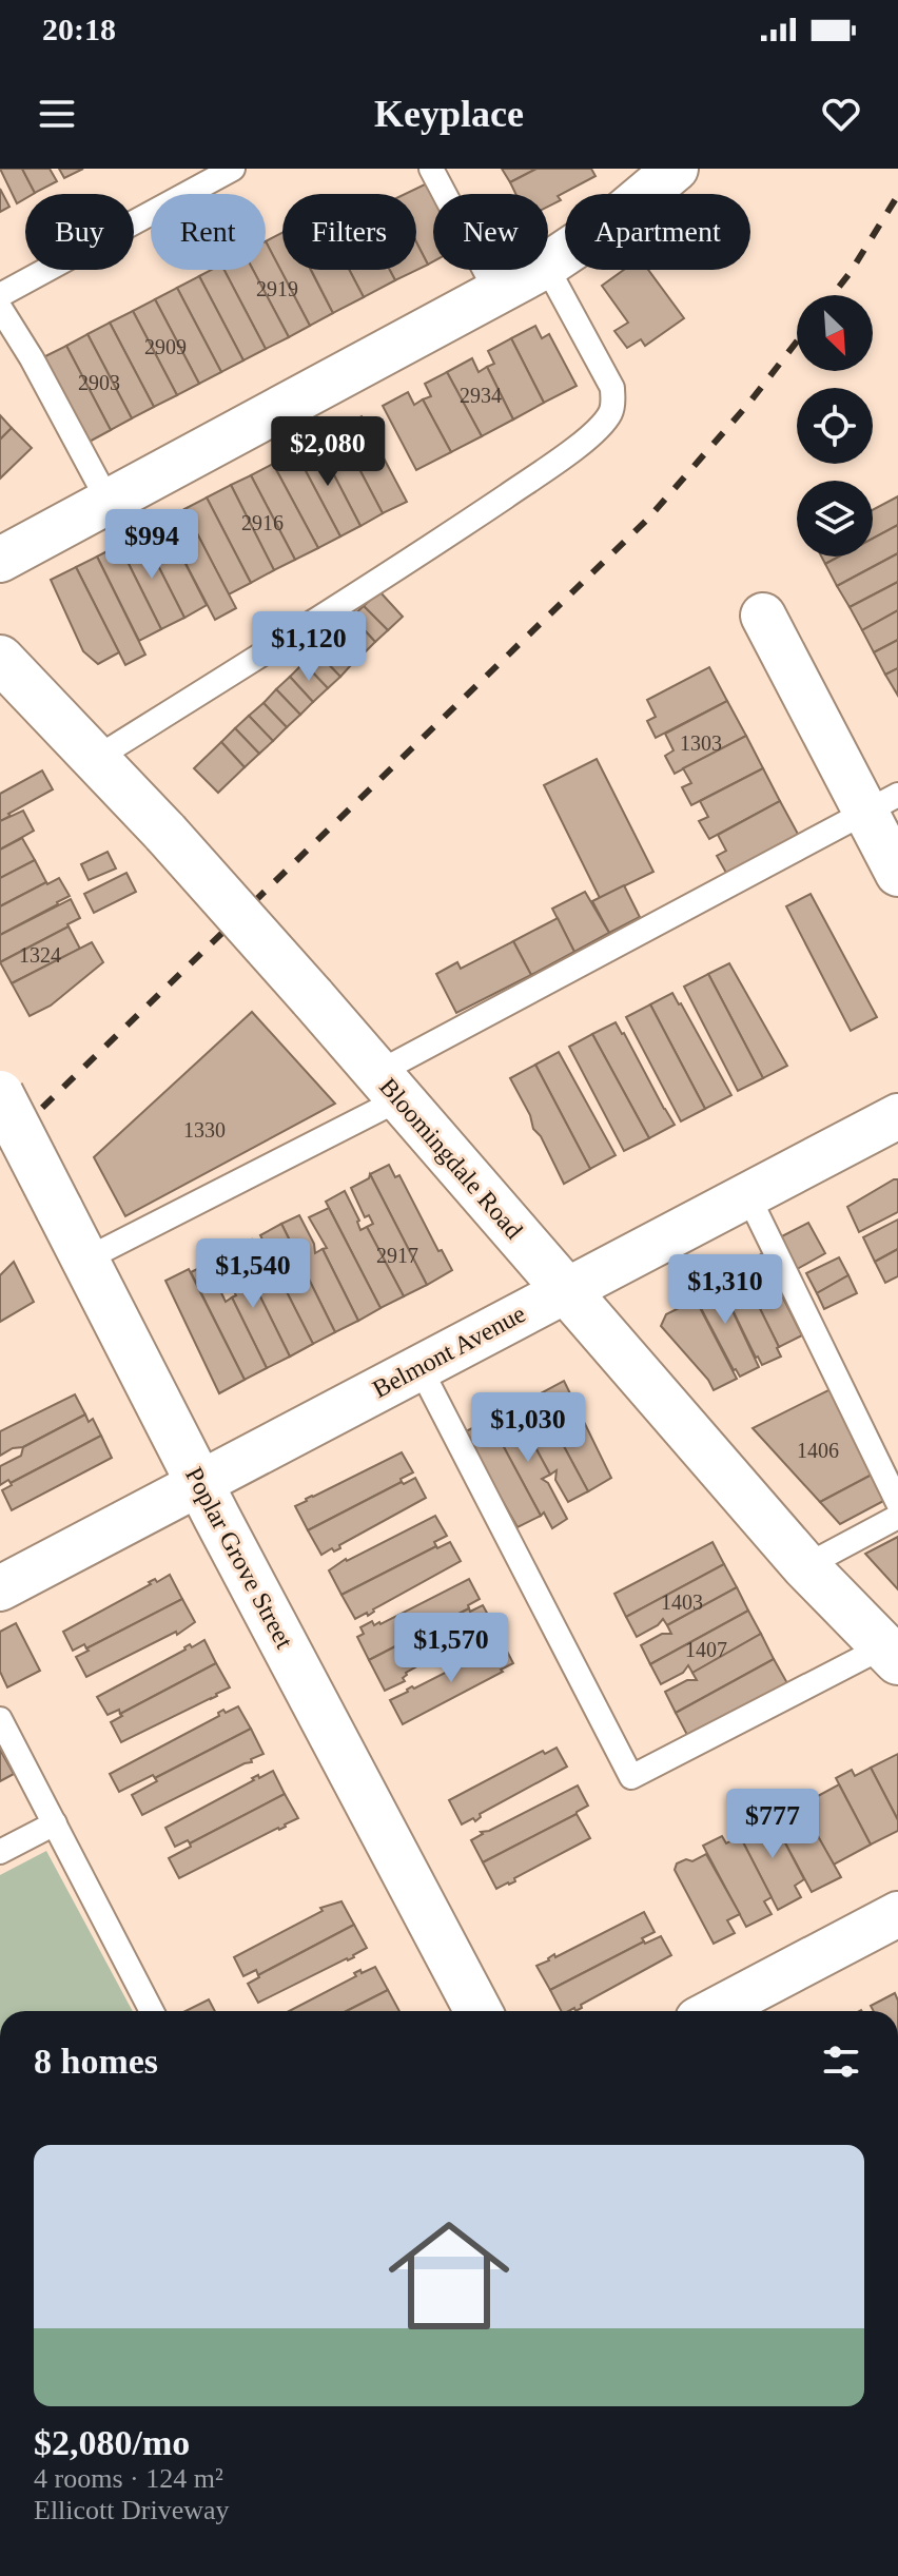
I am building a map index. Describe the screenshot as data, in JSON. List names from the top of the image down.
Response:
{
  "streets": {
    "main road": ["Bloomingdale Road", "Poplar Grove Street"],
    "street": ["Belmont Avenue"]
  },
  "crossings": [
    ["Bloomingdale Road", "Belmont Avenue"],
    ["Belmont Avenue", "Poplar Grove Street"]
  ],
  "house_numbers": [
    "2919",
    "2909",
    "2903",
    "2934",
    "2916",
    "1303",
    "1324",
    "1330",
    "2917",
    "1406",
    "1403",
    "1407"
  ],
  "north": "bottom right",
  "page": {
    "status": "20:18",
    "header": "Keyplace",
    "chip": [
      "Buy",
      "Rent",
      "Filters",
      "New",
      "Apartment"
    ],
    "price": [
      "$2,080",
      "$994",
      "$1,120",
      "$1,540",
      "$1,310",
      "$1,030",
      "$1,570",
      "$777"
    ],
    "heading": "8 homes",
    "list": [
      {
        "name": "$2,080/mo",
        "note": "4 rooms · 124 m² · Ellicott Driveway"
      }
    ]
  }
}
